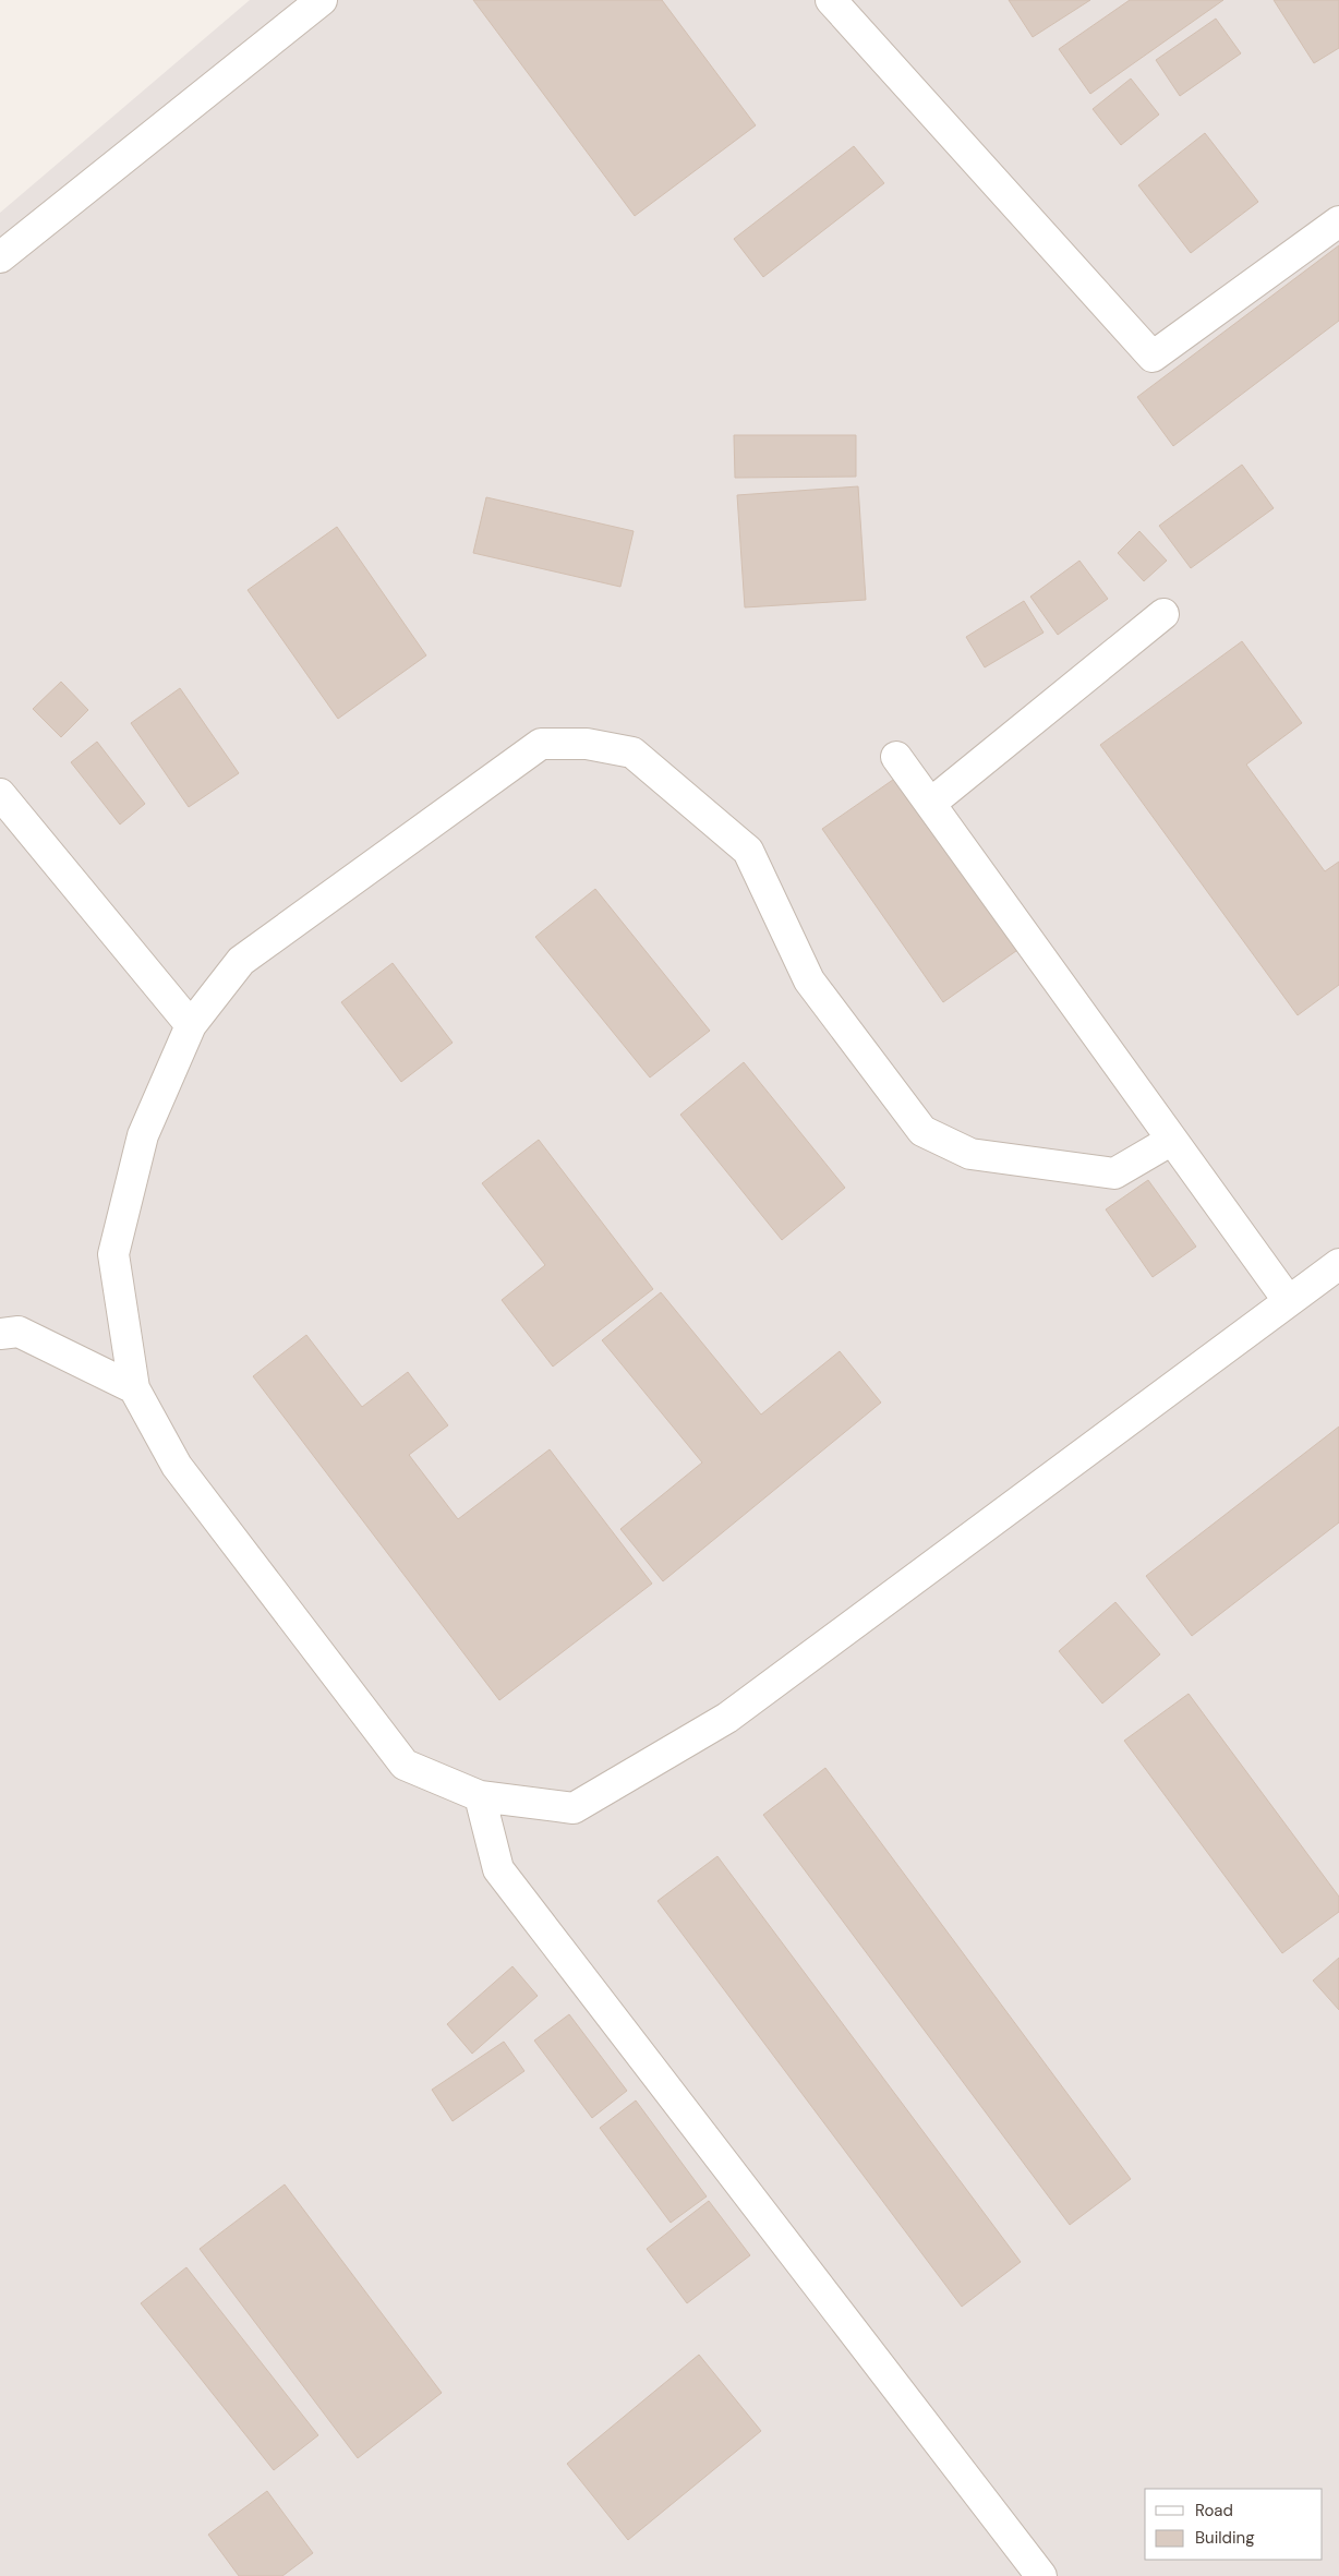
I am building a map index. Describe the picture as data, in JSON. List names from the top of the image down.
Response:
{
  "legend": ["Road", "Building"]
}
